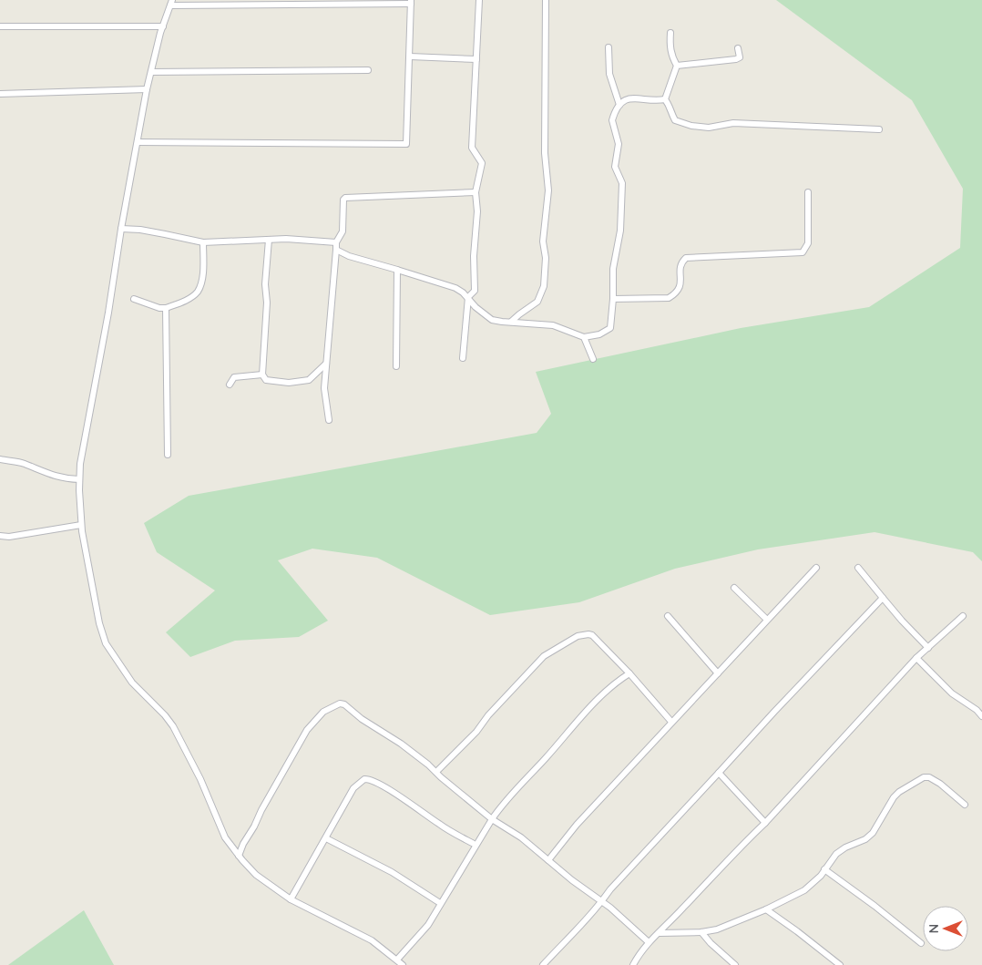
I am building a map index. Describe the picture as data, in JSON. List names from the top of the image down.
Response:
{
  "north": "left"
}
